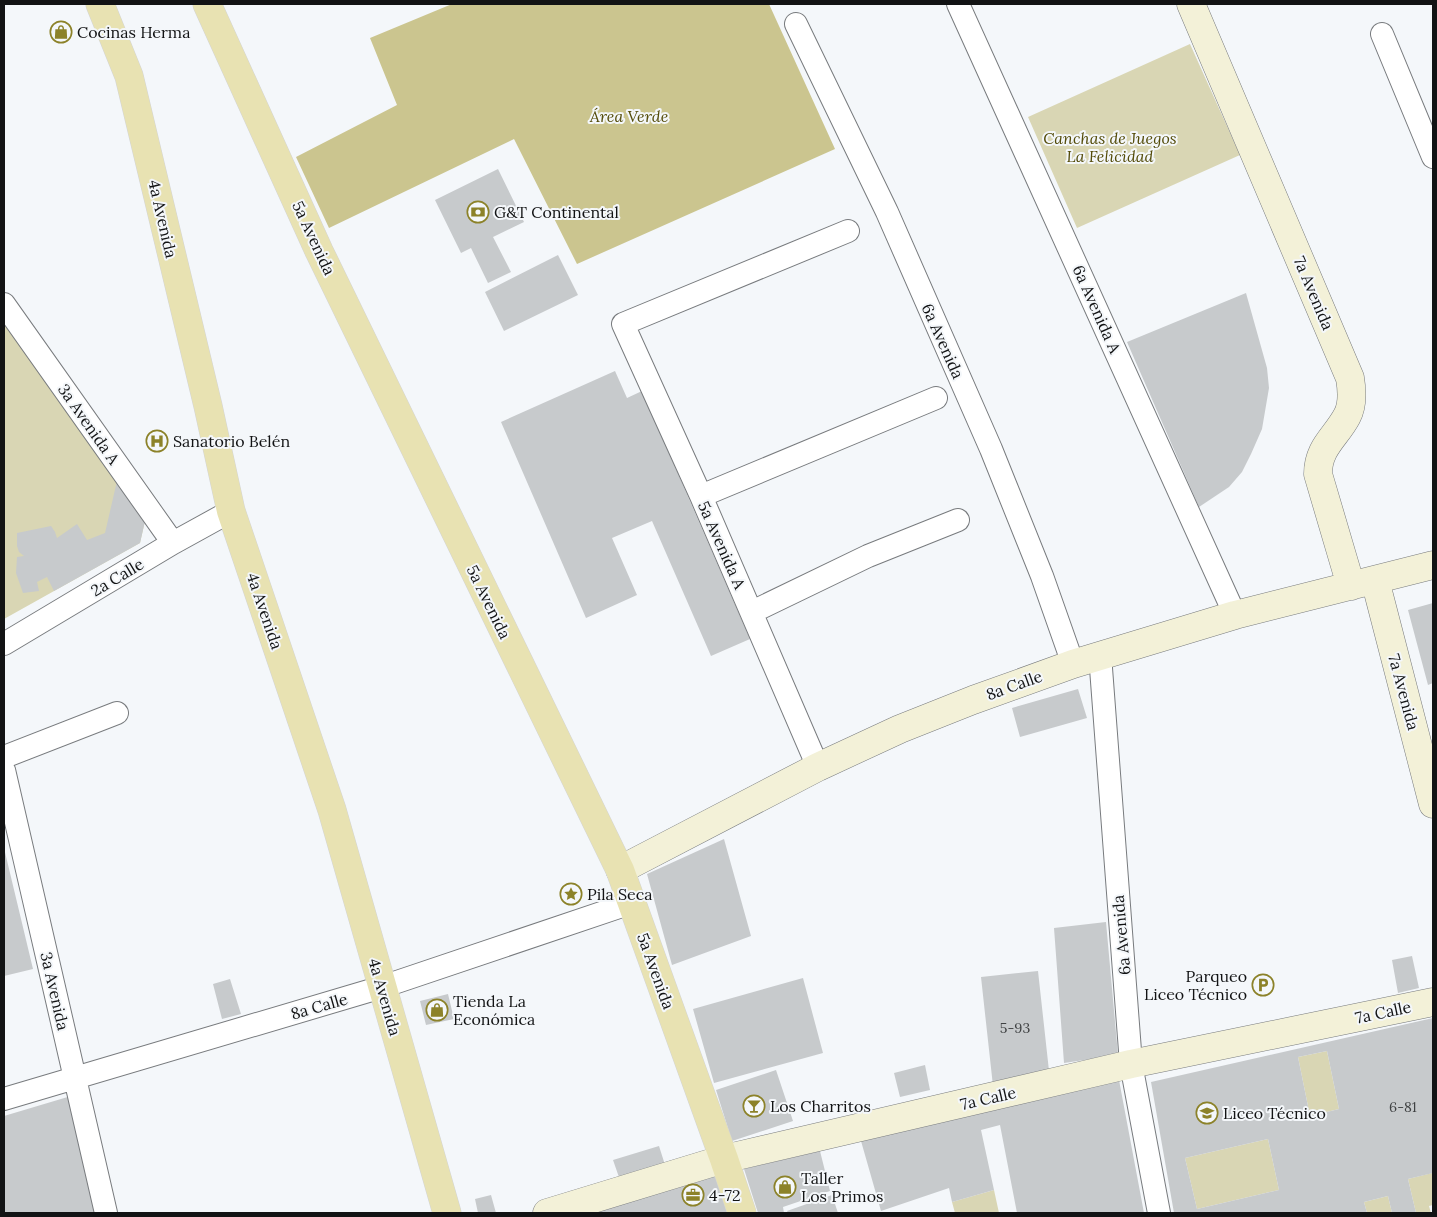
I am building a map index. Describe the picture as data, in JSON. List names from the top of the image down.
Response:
{
  "streets": {
    "main road": [
      "4a Avenida",
      "5a Avenida",
      "7a Avenida",
      "8a Calle",
      "7a Calle"
    ],
    "street": [
      "6a Avenida A",
      "6a Avenida",
      "3a Avenida A",
      "5a Avenida A",
      "2a Calle",
      "3a Avenida"
    ]
  },
  "crossings": [
    ["4a Avenida", "2a Calle"],
    ["4a Avenida", "8a Calle"],
    ["5a Avenida", "8a Calle"],
    ["5a Avenida", "7a Calle"],
    ["7a Avenida", "8a Calle"],
    ["6a Avenida A", "8a Calle"],
    ["6a Avenida", "8a Calle"],
    ["6a Avenida", "7a Calle"],
    ["3a Avenida A", "2a Calle"],
    ["5a Avenida A", "8a Calle"],
    ["8a Calle", "3a Avenida"]
  ],
  "parks": ["Área Verde", "Canchas de Juegos La Felicidad"],
  "places": {
    "shop": ["Cocinas Herma", "Tienda La Económica", "Taller Los Primos"],
    "bank": ["G&T Continental"],
    "hospital": ["Sanatorio Belén"],
    "place": ["Pila Seca"],
    "parking": ["Parqueo Liceo Técnico"],
    "bar": ["Los Charritos"],
    "school or university": ["Liceo Técnico"],
    "office": ["4-72"]
  },
  "house_numbers": ["5-93", "6-81"]
}
